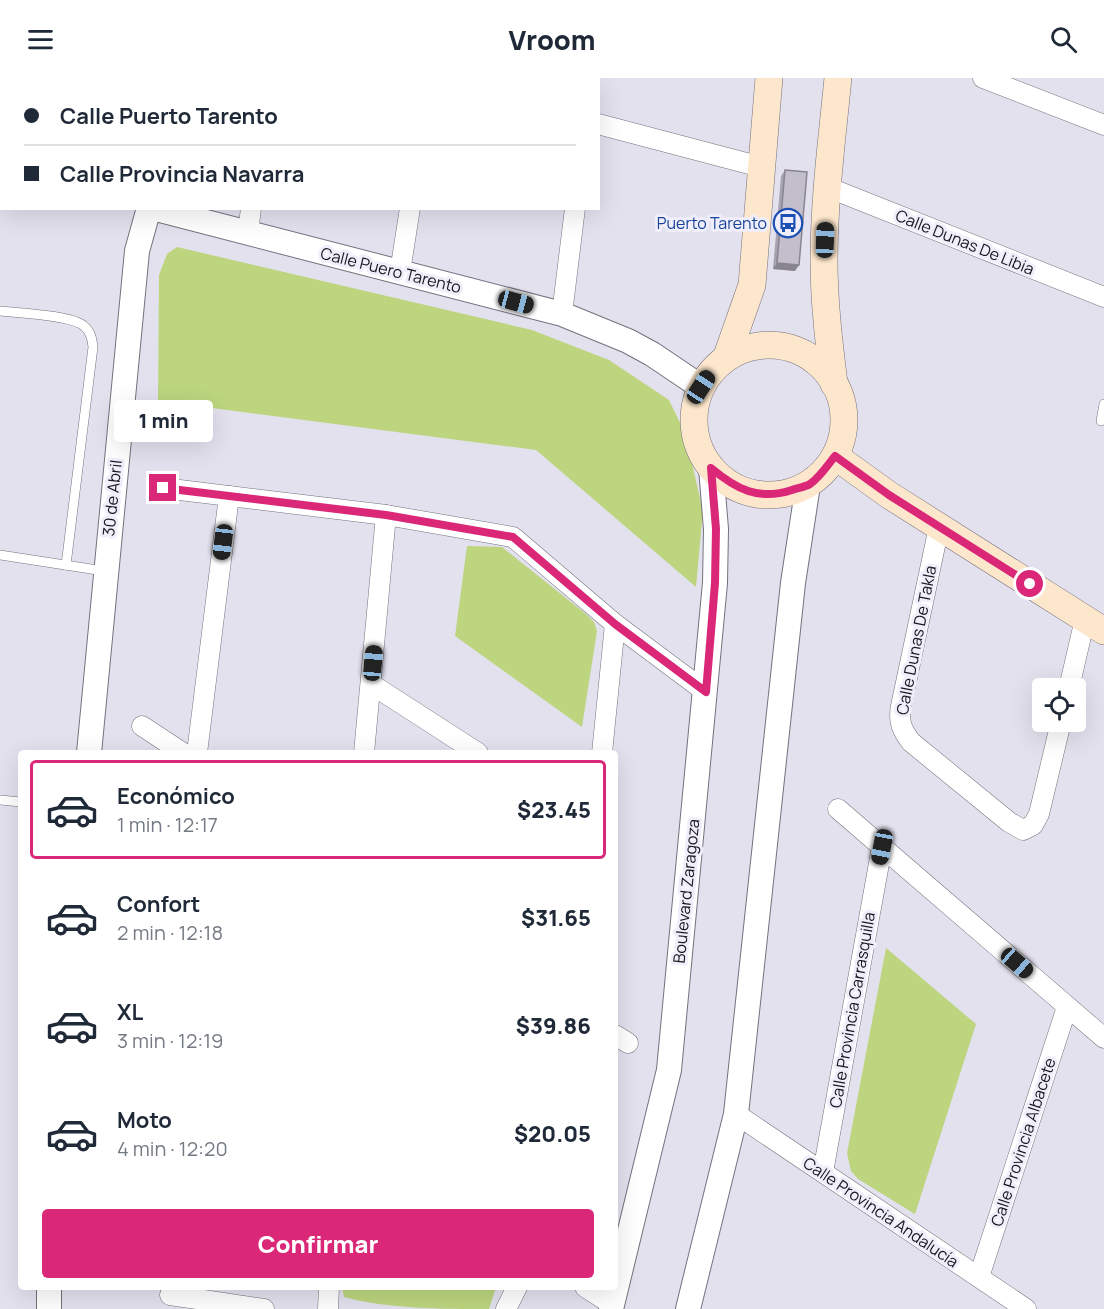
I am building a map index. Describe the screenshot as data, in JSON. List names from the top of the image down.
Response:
{
  "streets": {
    "street": [
      "Calle Dunas De Libia",
      "Calle Puero Tarento",
      "30 de Abril",
      "Calle Dunas De Takla",
      "Boulevard Zaragoza",
      "Calle Provincia Carrasquilla",
      "Calle Provincia Albacete",
      "Calle Provincia Andalucía"
    ]
  },
  "crossings": [
    ["Calle Puero Tarento", "Boulevard Zaragoza"],
    ["Calle Provincia Carrasquilla", "Calle Provincia Andalucía"],
    ["Calle Provincia Albacete", "Calle Provincia Andalucía"]
  ],
  "places": {
    "bus stop": ["Puerto Tarento"]
  },
  "page": {
    "header": "Vroom",
    "banner": ["Calle Puerto Tarento", "Calle Provincia Navarra"],
    "bubble": "1 min",
    "list": [
      {
        "name": "Económico",
        "note": "1 min · 12:17",
        "value": "$23.45"
      },
      {
        "name": "Confort",
        "note": "2 min · 12:18",
        "value": "$31.65"
      },
      {
        "name": "XL",
        "note": "3 min · 12:19",
        "value": "$39.86"
      },
      {
        "name": "Moto",
        "note": "4 min · 12:20",
        "value": "$20.05"
      }
    ],
    "buttons": "Confirmar"
  }
}
